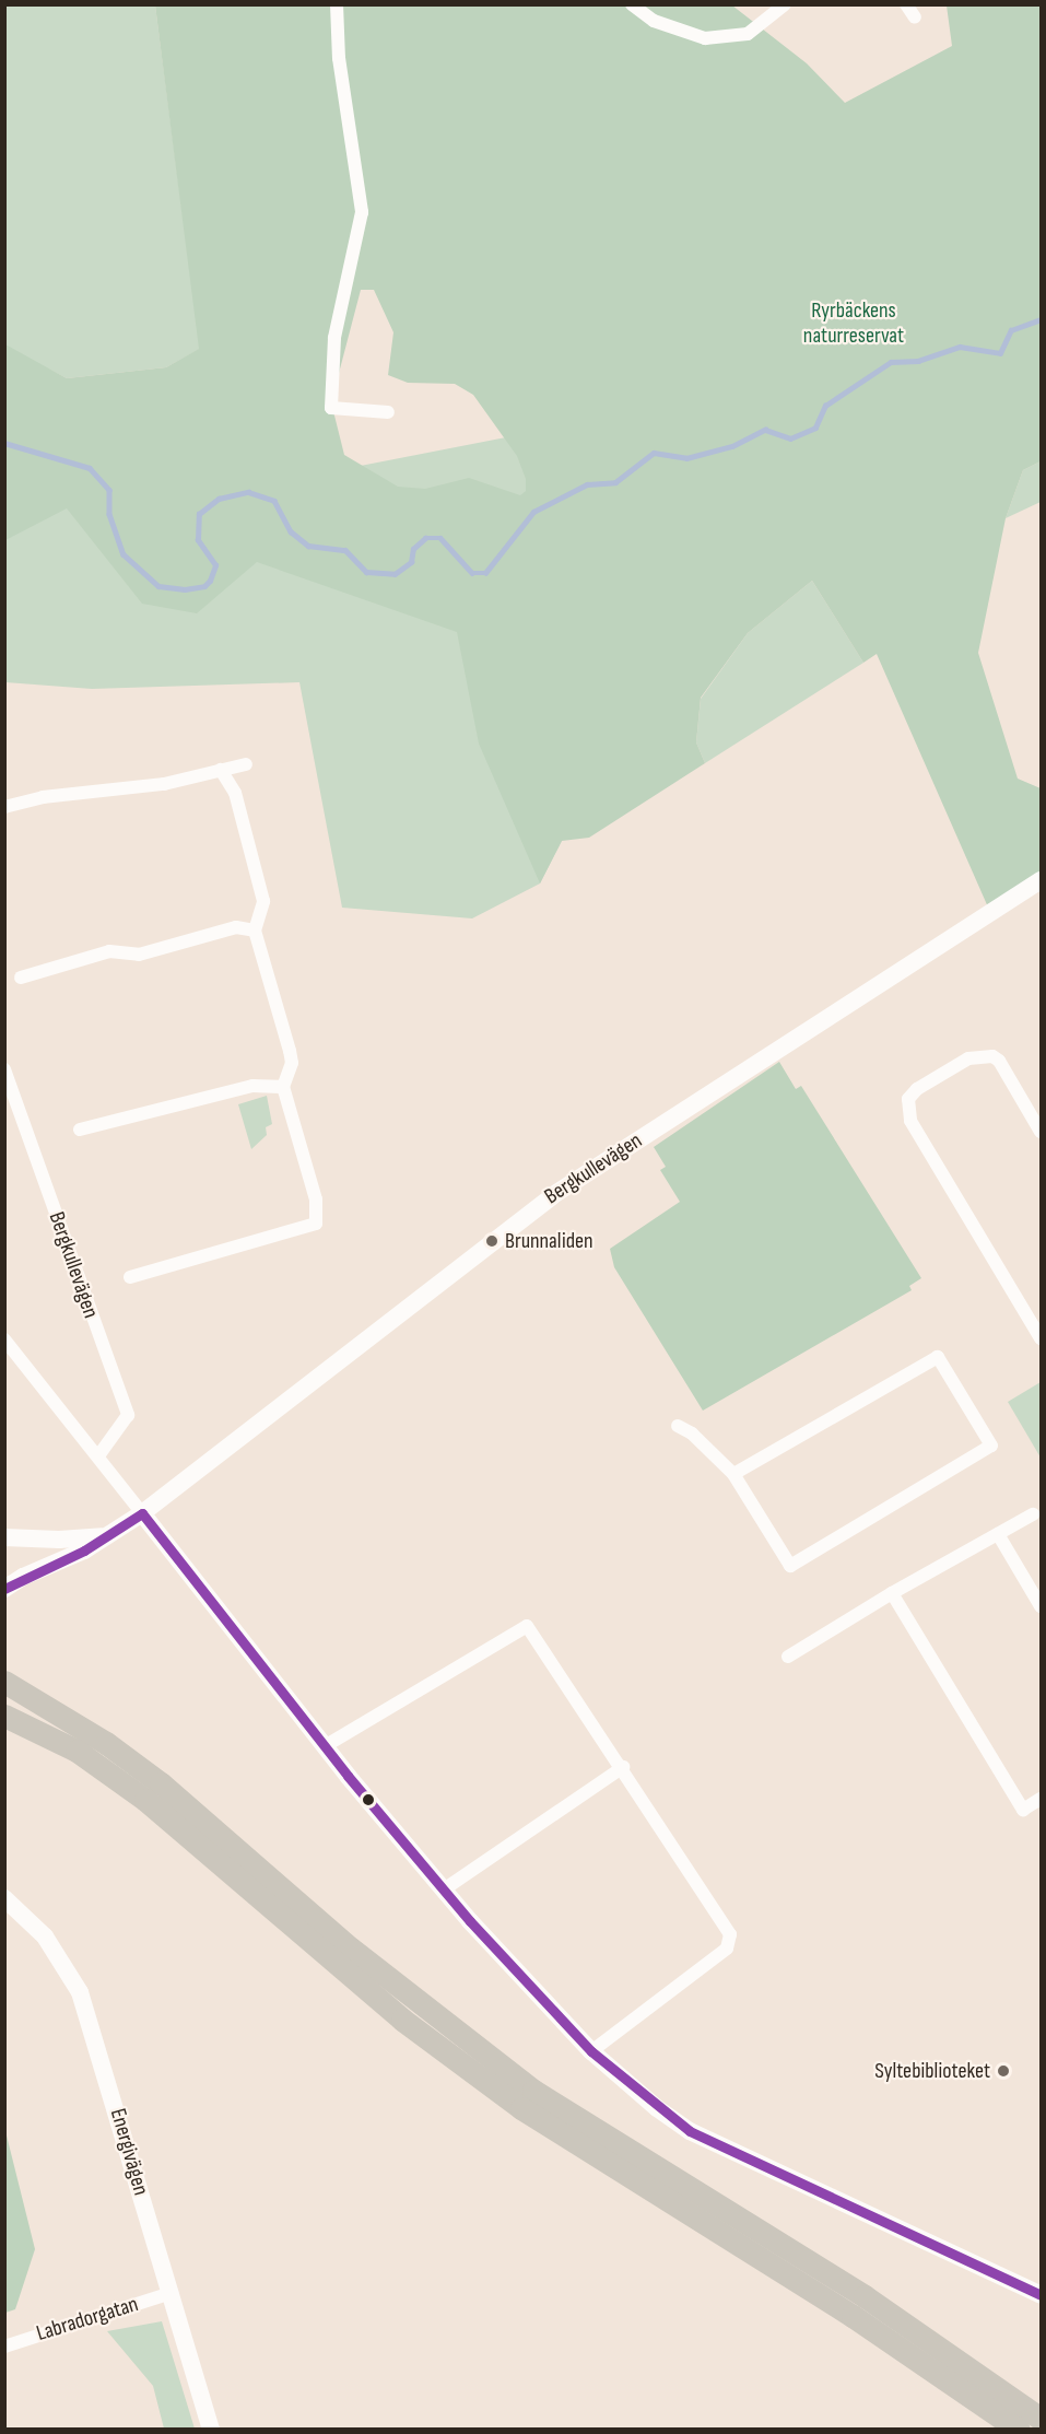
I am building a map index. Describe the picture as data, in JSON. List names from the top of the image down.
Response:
{
  "streets": {
    "street": ["Bergkullevägen", "Energivägen", "Labradorgatan"]
  },
  "crossings": [
    ["Energivägen", "Labradorgatan"]
  ],
  "parks": ["Ryrbäckens naturreservat"],
  "places": ["Brunnaliden", "Syltebiblioteket"]
}
